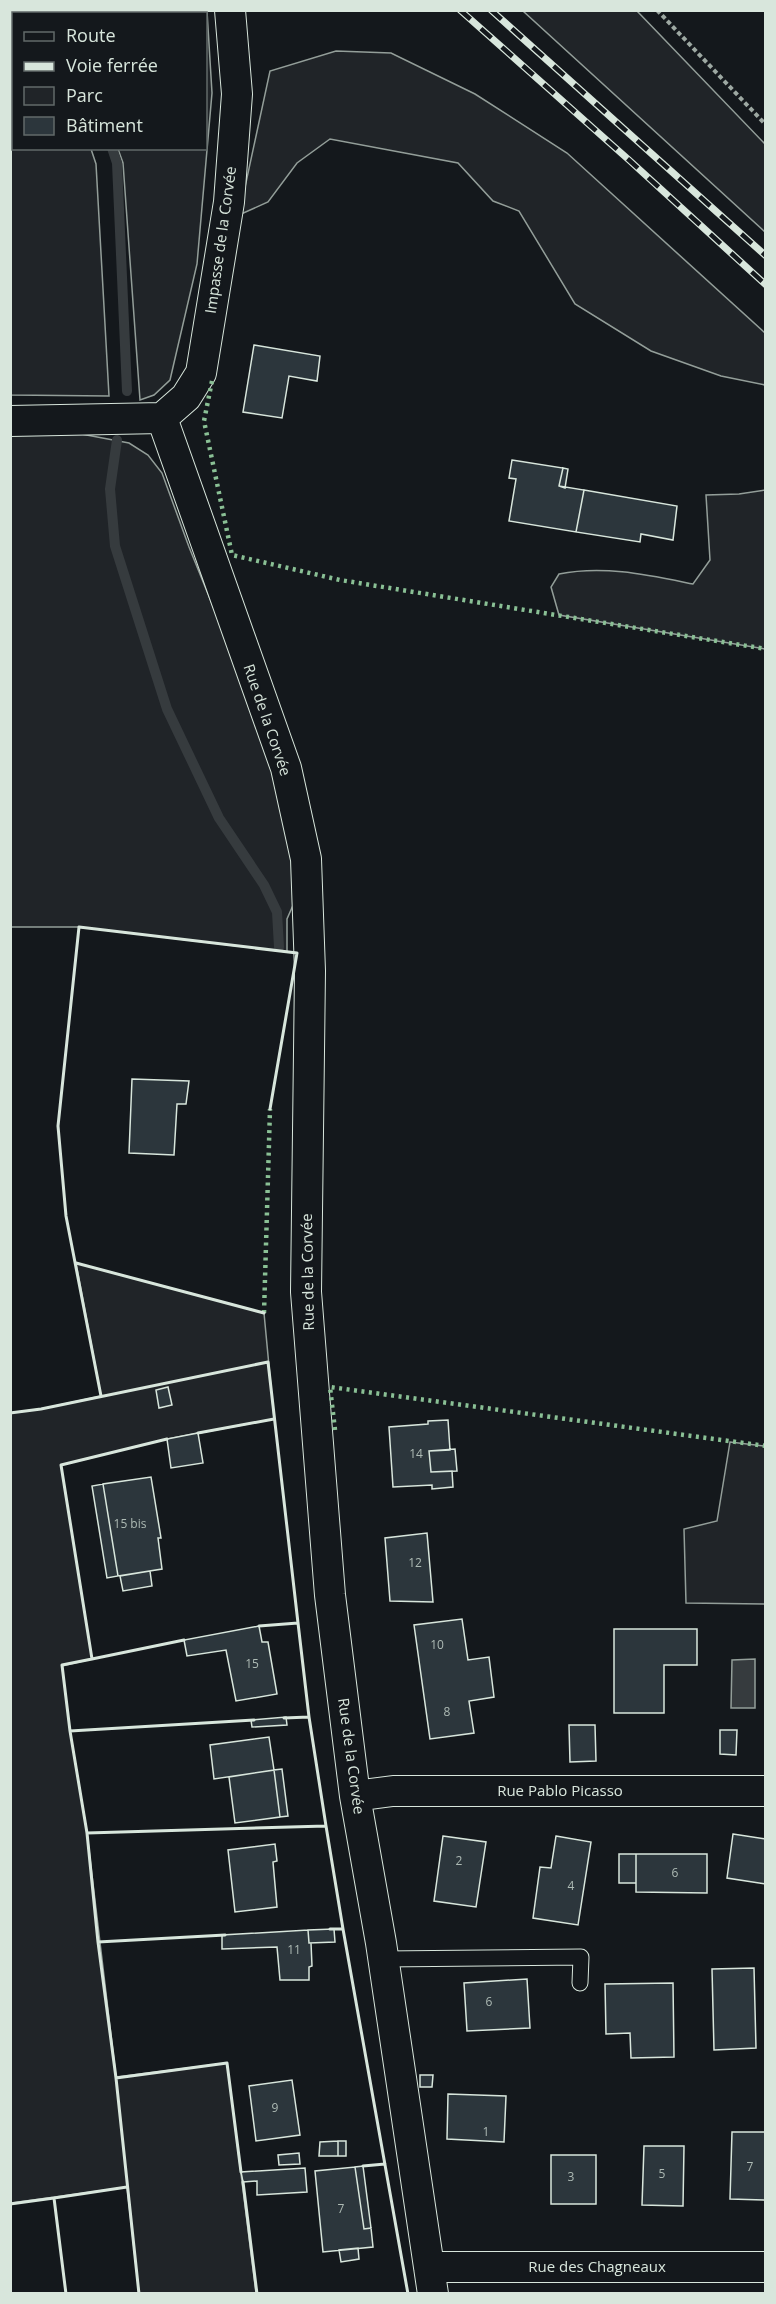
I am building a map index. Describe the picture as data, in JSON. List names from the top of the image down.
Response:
{
  "streets": {
    "street": [
      "Impasse de la Corvée",
      "Rue de la Corvée",
      "Rue Pablo Picasso",
      "Rue des Chagneaux"
    ]
  },
  "crossings": [
    ["Impasse de la Corvée", "Rue de la Corvée"],
    ["Rue de la Corvée", "Rue Pablo Picasso"],
    ["Rue de la Corvée", "Rue des Chagneaux"]
  ],
  "house_numbers": [
    "14",
    "15 bis",
    "12",
    "10",
    "15",
    "8",
    "2",
    "6",
    "4",
    "11",
    "6",
    "9",
    "1",
    "7",
    "5",
    "3",
    "7"
  ],
  "legend": [
    "Route",
    "Voie ferrée",
    "Parc",
    "Bâtiment"
  ]
}
